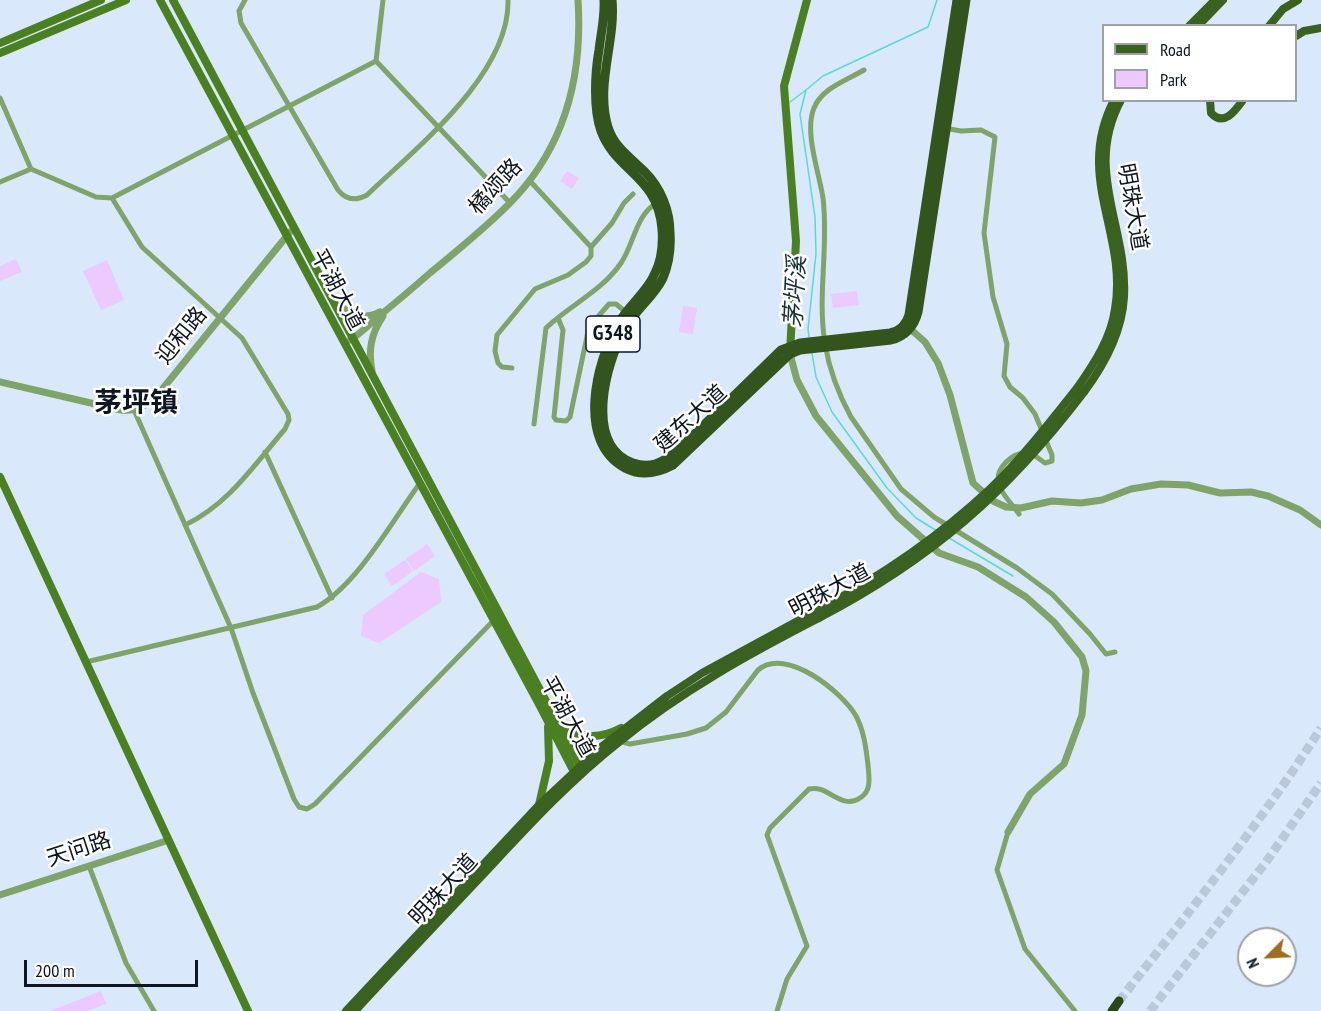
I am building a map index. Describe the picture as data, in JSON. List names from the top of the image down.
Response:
{
  "streets": {
    "highway": ["G348", "建东大道"],
    "main road": ["明珠大道", "平湖大道"],
    "street": ["橘颂路", "迎和路", "天问路"]
  },
  "crossings": [
    ["橘颂路", "平湖大道"],
    ["明珠大道", "平湖大道"],
    ["平湖大道", "迎和路"]
  ],
  "districts": ["茅坪镇"],
  "water": ["茅坪溪"],
  "legend": ["Road", "Park"],
  "scale_bar": "200 m",
  "north": "bottom left"
}
